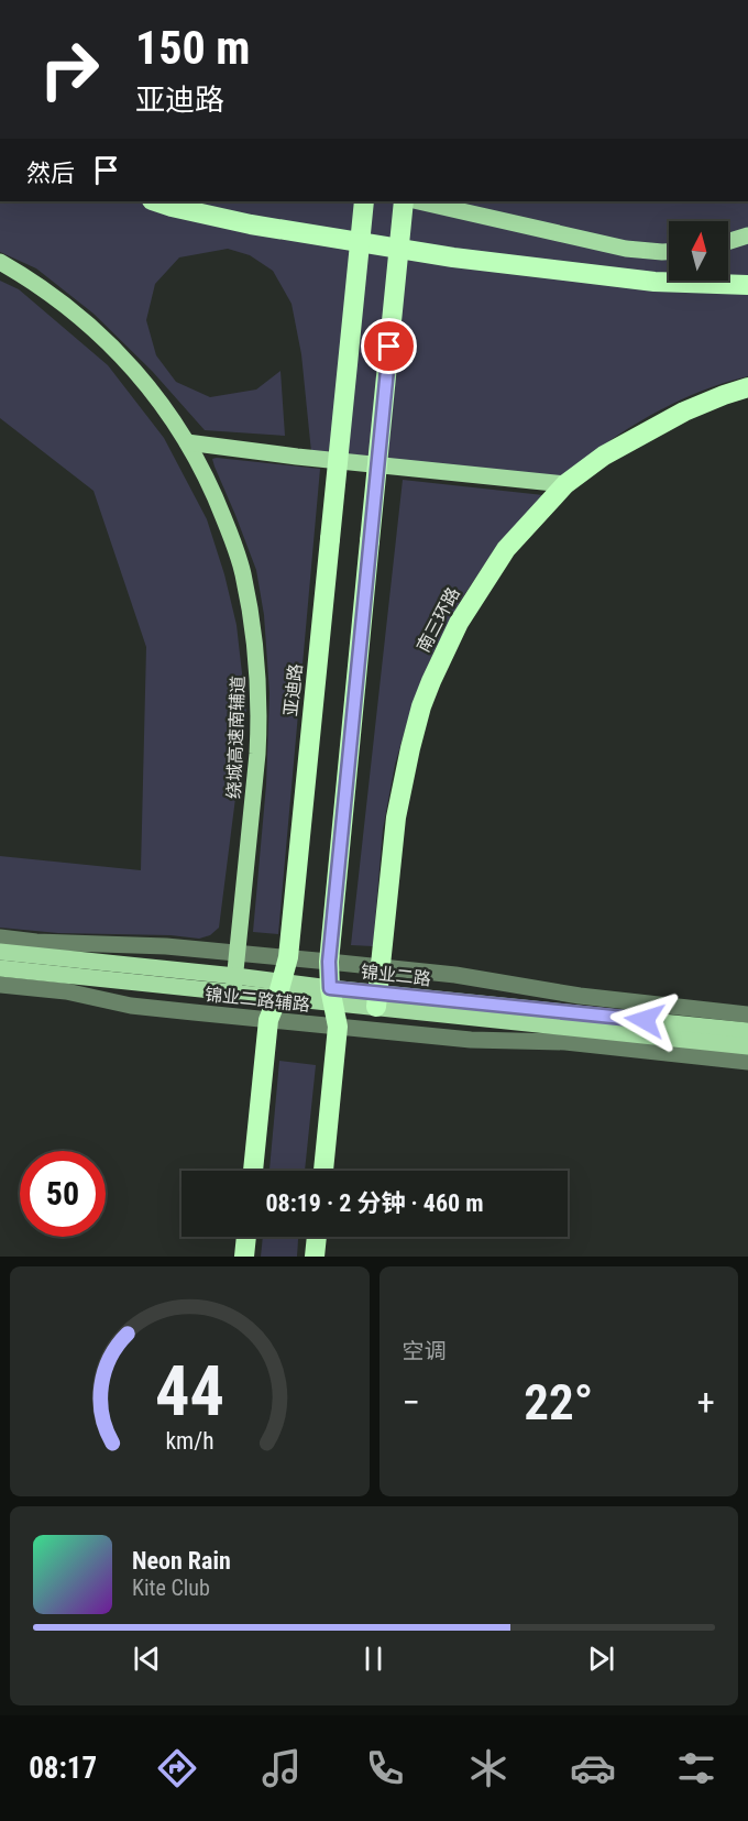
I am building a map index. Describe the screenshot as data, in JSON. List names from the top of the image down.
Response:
{
  "streets": {
    "highway": ["南三环路", "亚迪路"],
    "main road": ["绕城高速南辅道", "锦业二路"],
    "street": ["锦业二路辅路"]
  },
  "crossings": [
    ["南三环路", "锦业二路"],
    ["亚迪路", "锦业二路"],
    ["亚迪路", "锦业二路辅路"],
    ["绕城高速南辅道", "锦业二路"]
  ],
  "north": "top",
  "page": {
    "turn": ["150 m", "亚迪路"],
    "then": "然后",
    "limit": "50",
    "trip": "08:19 · 2 分钟 · 460 m",
    "tile": "空调",
    "heat": ["−", "22°", "+"],
    "song": ["Neon Rain", "Kite Club"],
    "tabs": "08:17",
    "gauge": ["44", "km/h"]
  }
}
